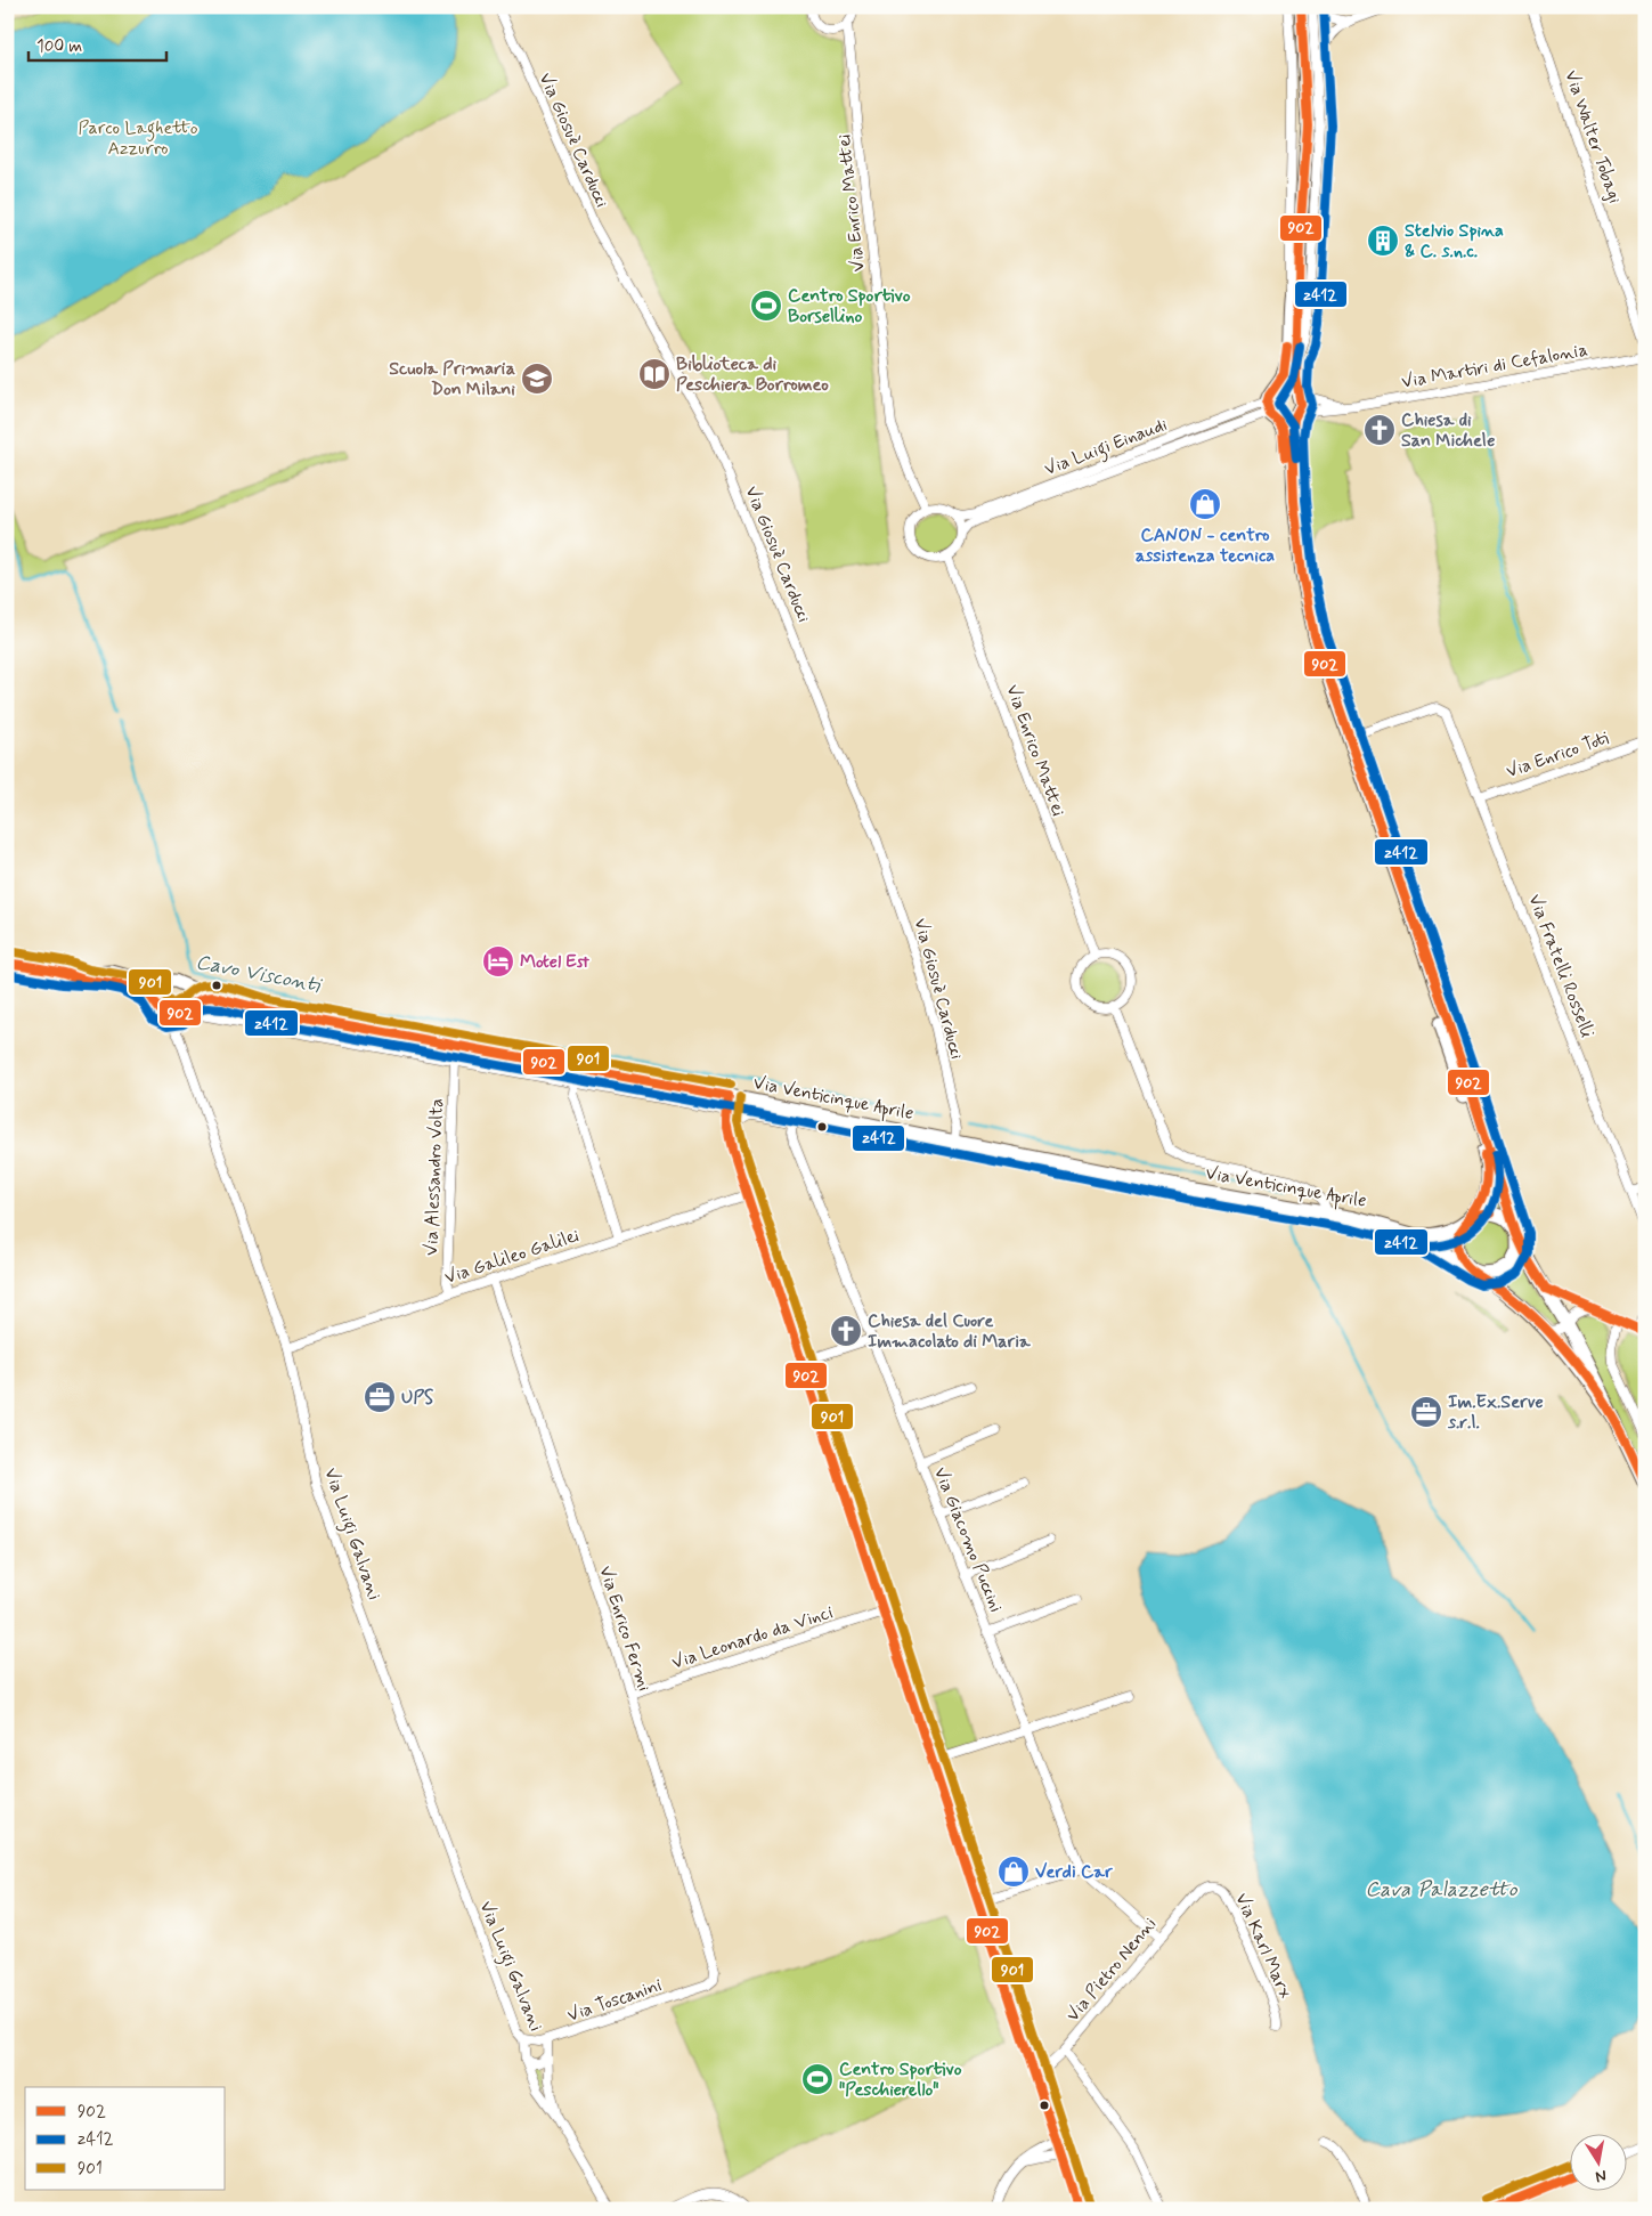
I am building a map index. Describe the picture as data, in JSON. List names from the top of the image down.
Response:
{
  "streets": {
    "main road": ["Via Venticinque Aprile"],
    "street": [
      "Via Walter Tobagi",
      "Via Giosuè Carducci",
      "Via Enrico Mattei",
      "Via Martiri di Cefalonia",
      "Via Luigi Einaudi",
      "Via Enrico Toti",
      "Via Fratelli Rosselli",
      "Via Alessandro Volta",
      "Via Galileo Galilei",
      "Via Luigi Galvani",
      "Via Giacomo Puccini",
      "Via Enrico Fermi",
      "Via Leonardo da Vinci",
      "Via Karl Marx",
      "Via Pietro Nenni",
      "Via Toscanini"
    ]
  },
  "crossings": [
    ["Via Giosuè Carducci", "Via Venticinque Aprile"],
    ["Via Enrico Mattei", "Via Luigi Einaudi"],
    ["Via Martiri di Cefalonia", "Via Luigi Einaudi"],
    ["Via Enrico Toti", "Via Fratelli Rosselli"],
    ["Via Venticinque Aprile", "Via Luigi Galvani"],
    ["Via Alessandro Volta", "Via Galileo Galilei"],
    ["Via Galileo Galilei", "Via Luigi Galvani"],
    ["Via Galileo Galilei", "Via Enrico Fermi"],
    ["Via Luigi Galvani", "Via Toscanini"],
    ["Via Giacomo Puccini", "Via Pietro Nenni"],
    ["Via Enrico Fermi", "Via Leonardo da Vinci"],
    ["Via Enrico Fermi", "Via Toscanini"],
    ["Via Karl Marx", "Via Pietro Nenni"]
  ],
  "water": ["Cavo Visconti", "Cava Palazzetto"],
  "parks": ["Parco Laghetto Azzurro"],
  "places": {
    "building": ["Stelvio Spina & C. s.n.c."],
    "sports": ["Centro Sportivo Borsellino", "Centro Sportivo \"Peschierello\""],
    "library": ["Biblioteca di Peschiera Borromeo"],
    "school or university": ["Scuola Primaria Don Milani"],
    "church": ["Chiesa di San Michele", "Chiesa del Cuore Immacolato di Maria"],
    "shop": ["CANON - centro assistenza tecnica", "Verdi Car"],
    "hotel": ["Motel Est"],
    "office": ["UPS", "Im.Ex.Serve s.r.l."]
  },
  "lines": ["transit line 902", "transit line z412", "transit line 901"],
  "legend": ["902", "z412", "901"],
  "scale_bar": "100 m",
  "north": "bottom"
}
